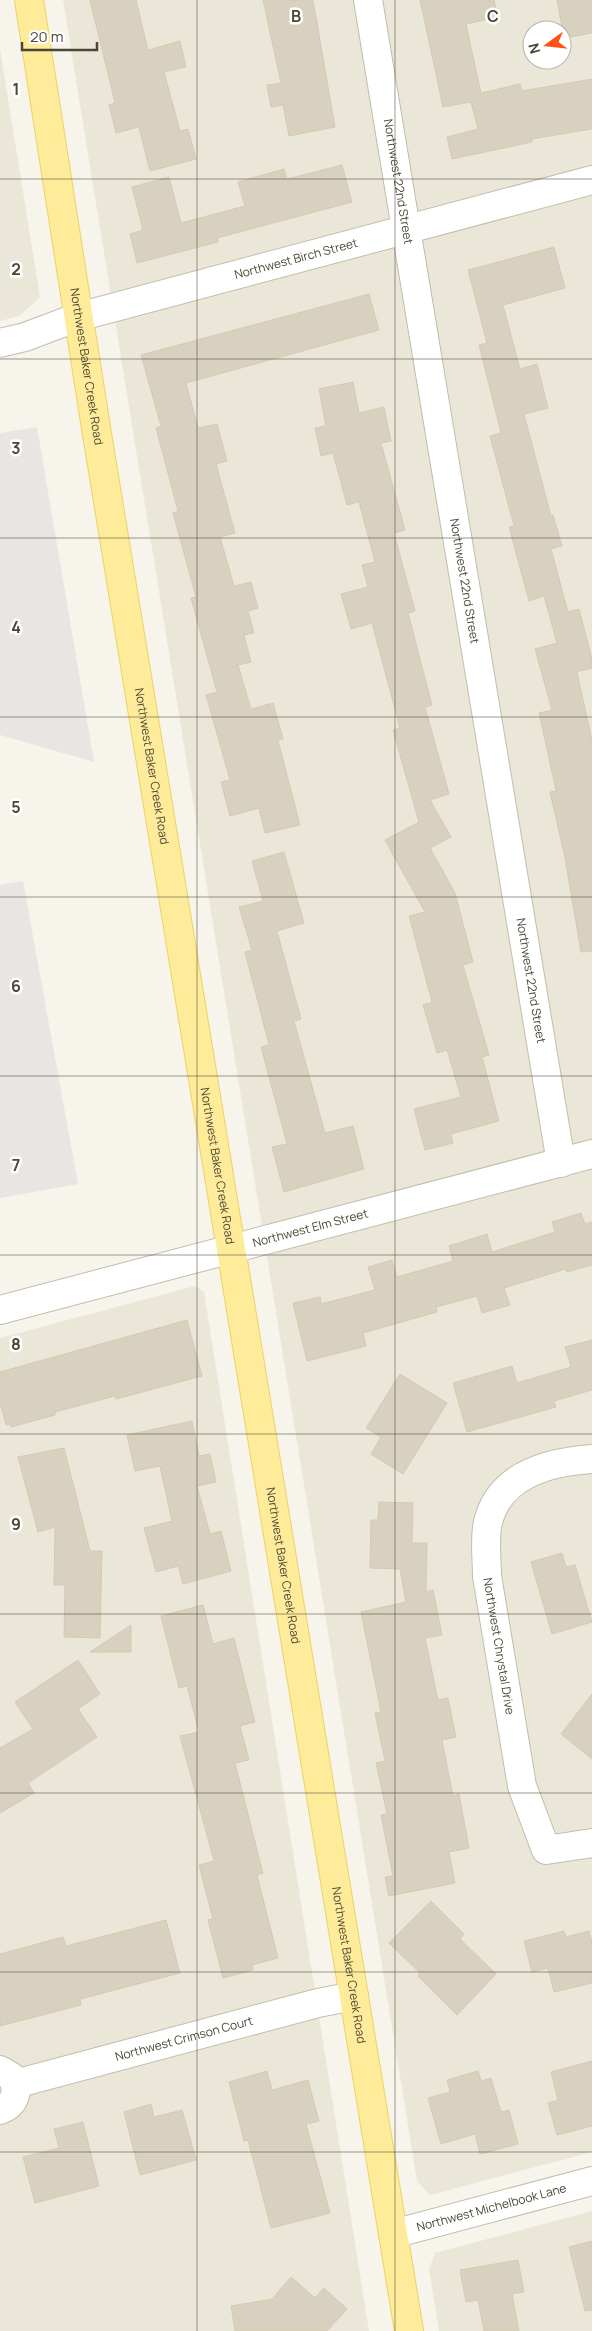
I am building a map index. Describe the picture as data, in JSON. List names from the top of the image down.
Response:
{
  "streets": {
    "main road": ["Northwest Baker Creek Road"],
    "street": [
      "Northwest 22nd Street",
      "Northwest Birch Street",
      "Northwest Elm Street",
      "Northwest Chrystal Drive",
      "Northwest Crimson Court",
      "Northwest Michelbook Lane"
    ]
  },
  "crossings": [
    ["Northwest 22nd Street", "Northwest Birch Street"],
    ["Northwest 22nd Street", "Northwest Elm Street"],
    ["Northwest Birch Street", "Northwest Baker Creek Road"],
    ["Northwest Baker Creek Road", "Northwest Elm Street"],
    ["Northwest Baker Creek Road", "Northwest Crimson Court"],
    ["Northwest Baker Creek Road", "Northwest Michelbook Lane"]
  ],
  "scale_bar": "20 m",
  "north": "left",
  "grid": {
    "columns": ["B", "C"],
    "rows": [
      "1",
      "2",
      "3",
      "4",
      "5",
      "6",
      "7",
      "8",
      "9"
    ]
  }
}
